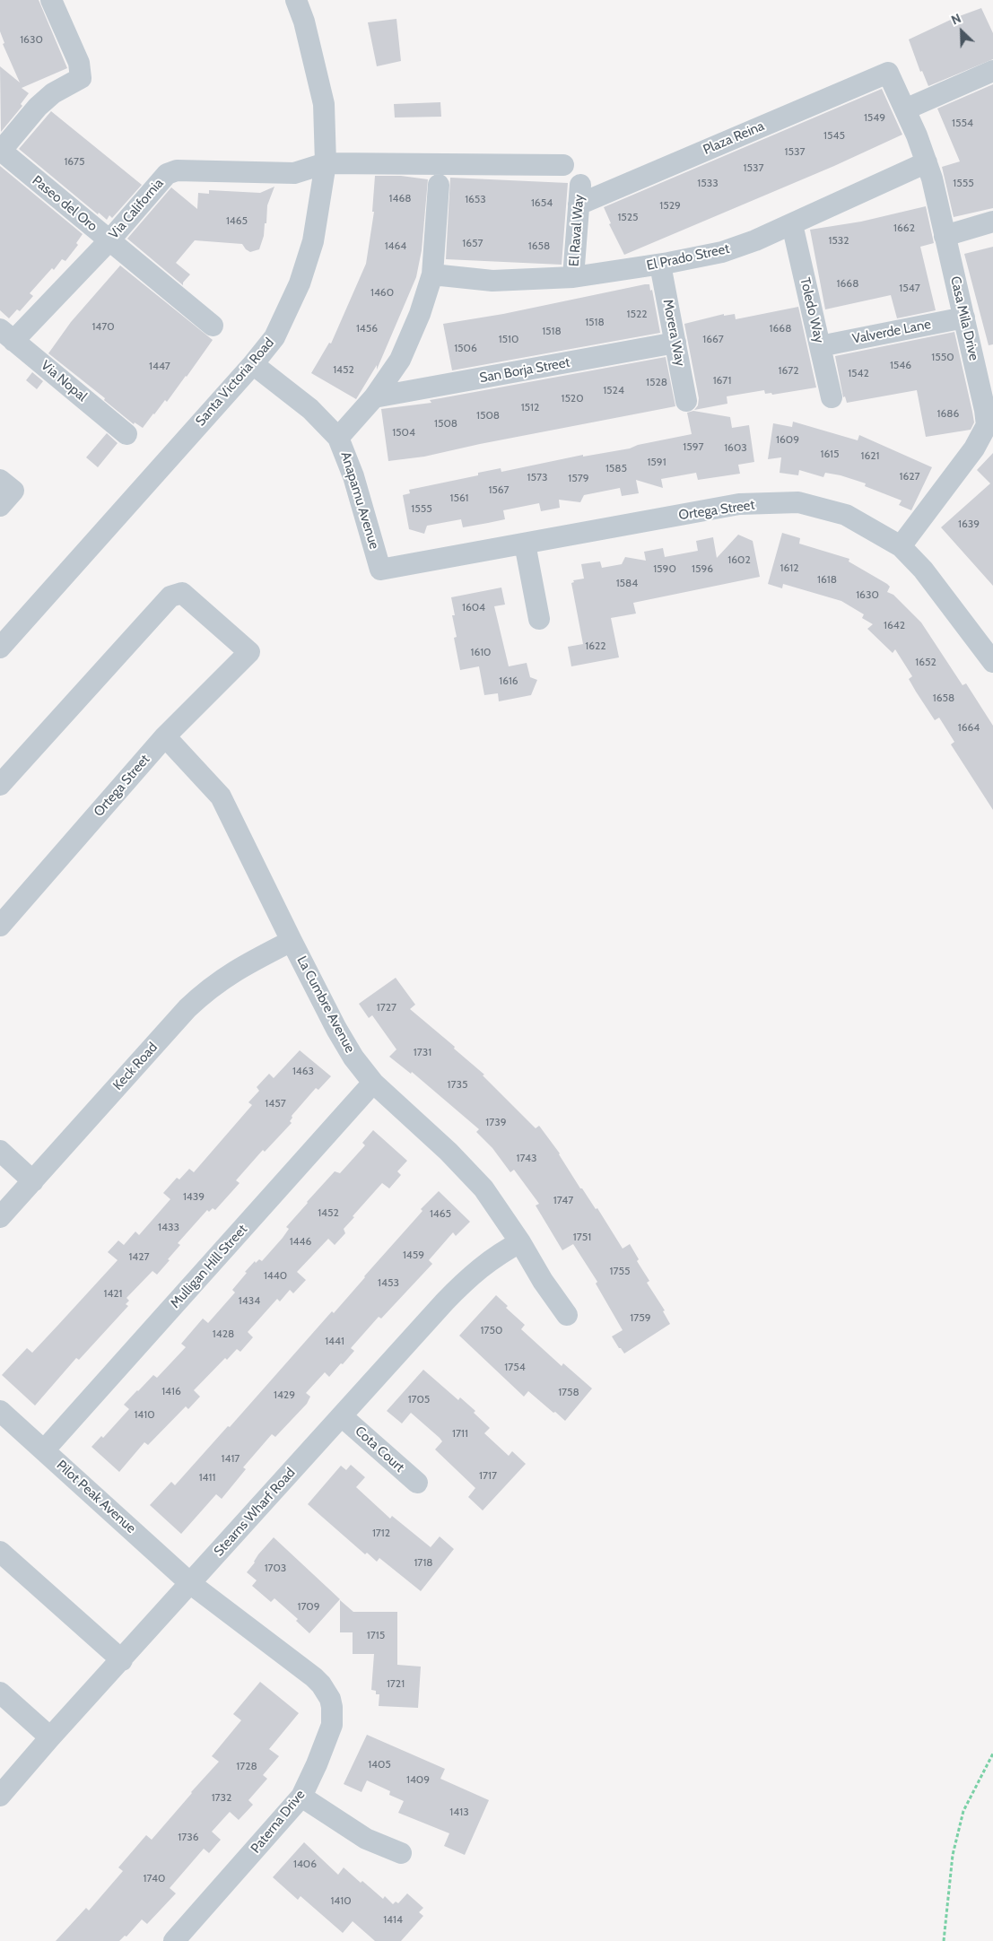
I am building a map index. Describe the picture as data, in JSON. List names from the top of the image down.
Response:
{
  "streets": {
    "street": [
      "Plaza Reina",
      "Paseo del Oro",
      "Via California",
      "El Raval Way",
      "El Prado Street",
      "Toledo Way",
      "Casa Mila Drive",
      "Valverde Lane",
      "Morera Way",
      "San Borja Street",
      "Via Nopal",
      "Santa Victoria Road",
      "Anapamu Avenue",
      "Ortega Street",
      "La Cumbre Avenue",
      "Keck Road",
      "Mulligan Hill Street",
      "Cota Court",
      "Pilot Peak Avenue",
      "Stearns Wharf Road",
      "Paterna Drive"
    ]
  },
  "crossings": [
    ["Plaza Reina", "El Raval Way"],
    ["Plaza Reina", "Casa Mila Drive"],
    ["Paseo del Oro", "Via California"],
    ["Via California", "Via Nopal"],
    ["Via California", "Santa Victoria Road"],
    ["El Raval Way", "El Prado Street"],
    ["El Prado Street", "Toledo Way"],
    ["El Prado Street", "Casa Mila Drive"],
    ["El Prado Street", "Morera Way"],
    ["Toledo Way", "Valverde Lane"],
    ["Casa Mila Drive", "Valverde Lane"],
    ["Casa Mila Drive", "Ortega Street"],
    ["Morera Way", "San Borja Street"],
    ["Santa Victoria Road", "Anapamu Avenue"],
    ["Anapamu Avenue", "Ortega Street"],
    ["Ortega Street", "La Cumbre Avenue"],
    ["La Cumbre Avenue", "Keck Road"],
    ["La Cumbre Avenue", "Mulligan Hill Street"],
    ["La Cumbre Avenue", "Stearns Wharf Road"],
    ["Mulligan Hill Street", "Pilot Peak Avenue"],
    ["Cota Court", "Stearns Wharf Road"],
    ["Pilot Peak Avenue", "Stearns Wharf Road"],
    ["Pilot Peak Avenue", "Paterna Drive"],
    ["Stearns Wharf Road", "Paterna Drive"]
  ],
  "house_numbers": [
    "1630",
    "1549",
    "1554",
    "1545",
    "1537",
    "1675",
    "1537",
    "1533",
    "1555",
    "1468",
    "1653",
    "1654",
    "1529",
    "1525",
    "1465",
    "1662",
    "1532",
    "1657",
    "1464",
    "1658",
    "1668",
    "1547",
    "1460",
    "1522",
    "1518",
    "1470",
    "1456",
    "1668",
    "1518",
    "1510",
    "1667",
    "1506",
    "1550",
    "1546",
    "1447",
    "1452",
    "1672",
    "1542",
    "1671",
    "1528",
    "1524",
    "1520",
    "1512",
    "1686",
    "1508",
    "1508",
    "1504",
    "1609",
    "1597",
    "1603",
    "1615",
    "1621",
    "1591",
    "1585",
    "1627",
    "1573",
    "1579",
    "1567",
    "1561",
    "1555",
    "1639",
    "1602",
    "1612",
    "1590",
    "1596",
    "1618",
    "1584",
    "1630",
    "1604",
    "1642",
    "1622",
    "1610",
    "1652",
    "1616",
    "1658",
    "1664",
    "1727",
    "1731",
    "1463",
    "1735",
    "1457",
    "1739",
    "1743",
    "1439",
    "1747",
    "1452",
    "1465",
    "1433",
    "1751",
    "1446",
    "1459",
    "1427",
    "1755",
    "1440",
    "1453",
    "1421",
    "1434",
    "1759",
    "1750",
    "1428",
    "1441",
    "1754",
    "1416",
    "1758",
    "1429",
    "1705",
    "1410",
    "1711",
    "1417",
    "1717",
    "1411",
    "1712",
    "1718",
    "1703",
    "1709",
    "1715",
    "1721",
    "1405",
    "1728",
    "1409",
    "1732",
    "1413",
    "1736",
    "1406",
    "1740",
    "1410",
    "1414"
  ],
  "north": "top left"
}
